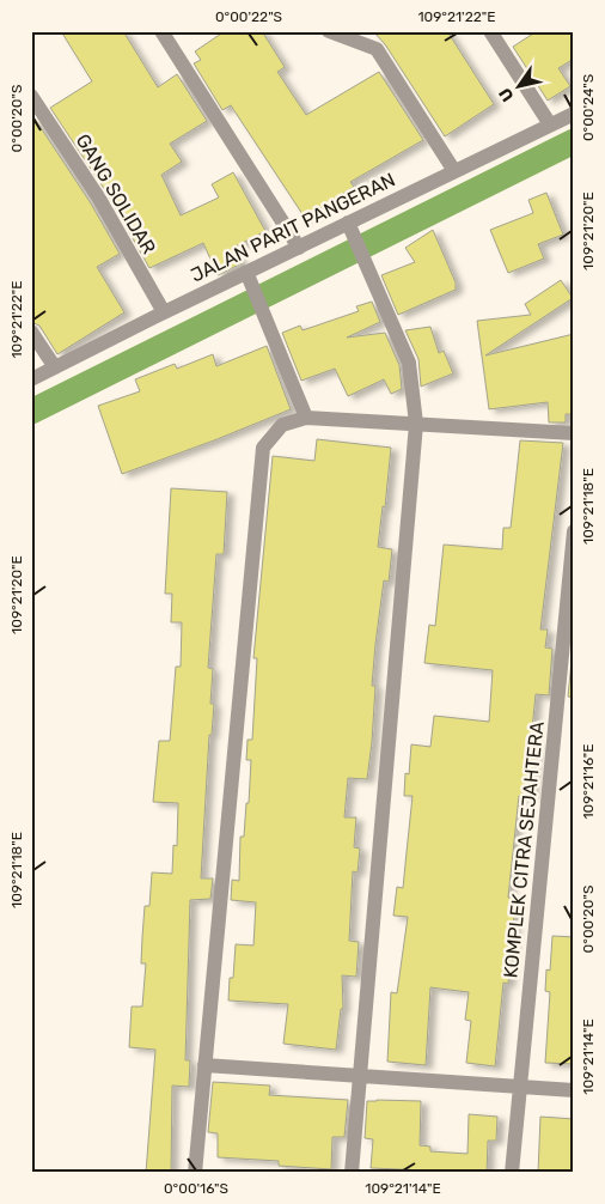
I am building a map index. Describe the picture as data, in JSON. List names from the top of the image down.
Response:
{
  "streets": {
    "street": ["GANG SOLIDAR", "JALAN PARIT PANGERAN", "KOMPLEK CITRA SEJAHTERA"]
  },
  "crossings": [
    ["GANG SOLIDAR", "JALAN PARIT PANGERAN"]
  ],
  "north": "bottom left",
  "coordinates": [
    "0°00'22\"S",
    "109°21'22\"E",
    "0°00'24\"S",
    "0°00'20\"S",
    "109°21'20\"E",
    "109°21'18\"E",
    "109°21'16\"E",
    "109°21'14\"E",
    "0°00'16\"S"
  ]
}
